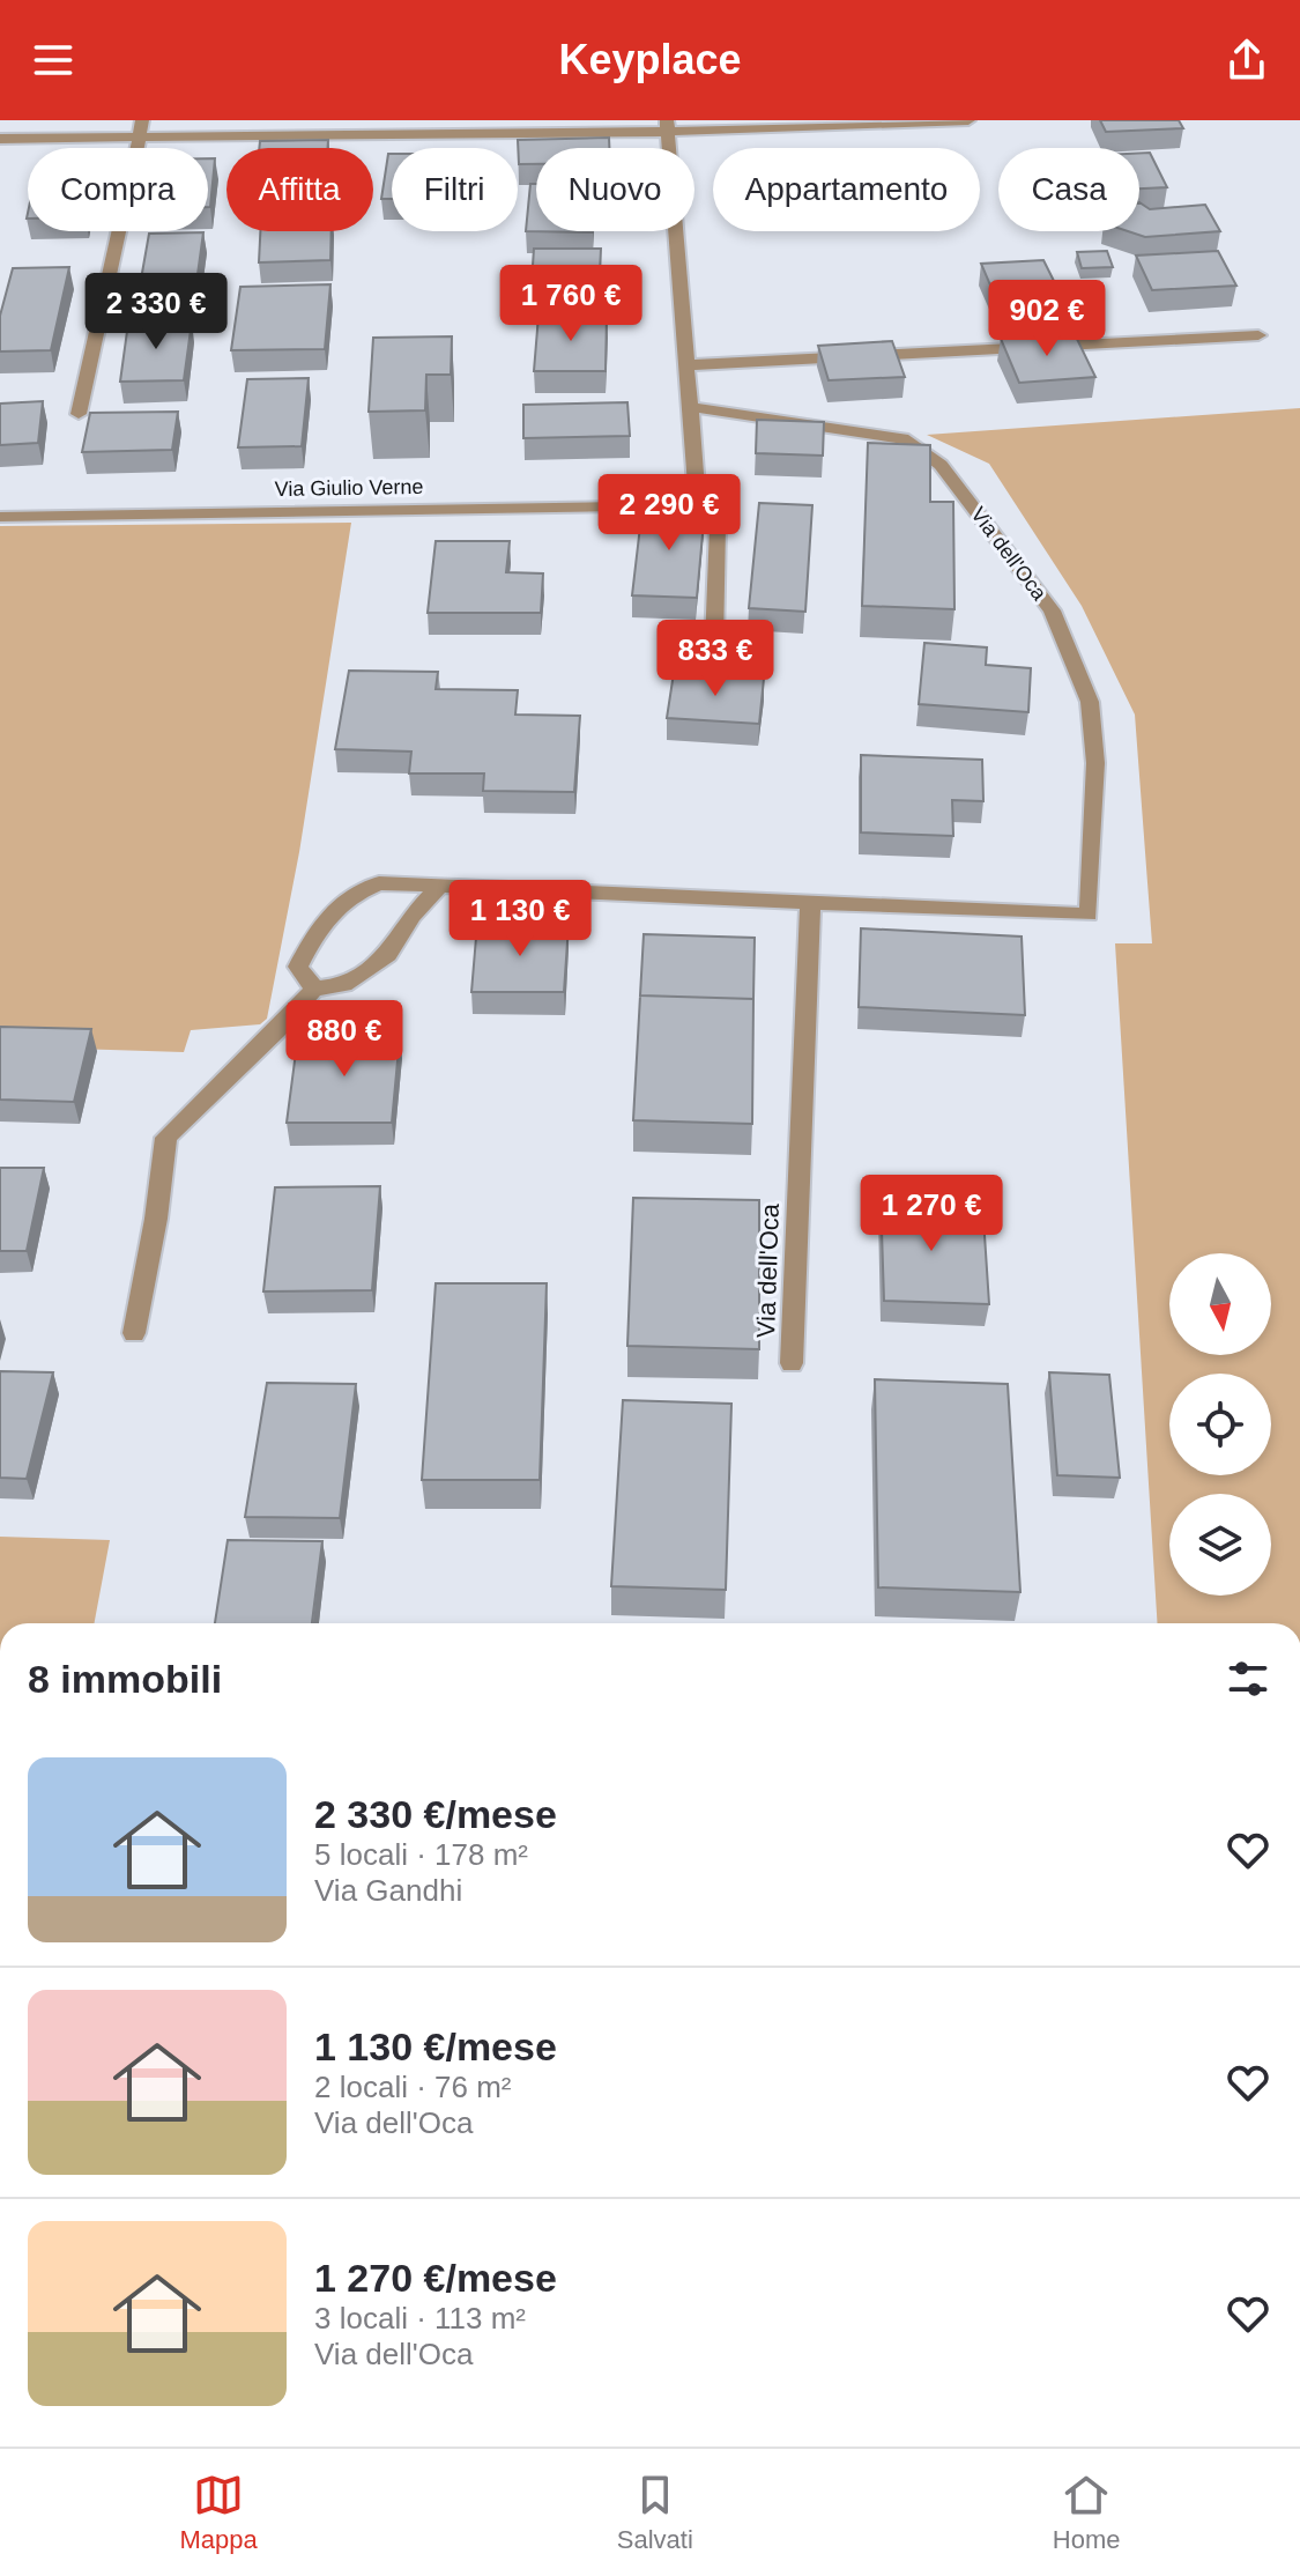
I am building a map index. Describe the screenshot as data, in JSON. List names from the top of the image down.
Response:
{
  "streets": {
    "street": ["Via Giulio Verne", "Via dell'Oca"]
  },
  "north": "bottom",
  "page": {
    "header": "Keyplace",
    "chip": [
      "Compra",
      "Affitta",
      "Filtri",
      "Nuovo",
      "Appartamento",
      "Casa"
    ],
    "price": [
      "1 760 €",
      "2 330 €",
      "902 €",
      "2 290 €",
      "833 €",
      "1 130 €",
      "880 €",
      "1 270 €"
    ],
    "heading": "8 immobili",
    "list": [
      {
        "name": "2 330 €/mese",
        "note": "5 locali · 178 m² · Via Gandhi"
      },
      {
        "name": "1 130 €/mese",
        "note": "2 locali · 76 m² · Via dell'Oca"
      },
      {
        "name": "1 270 €/mese",
        "note": "3 locali · 113 m² · Via dell'Oca"
      }
    ],
    "tabs": ["Mappa", "Salvati", "Home"]
  }
}
